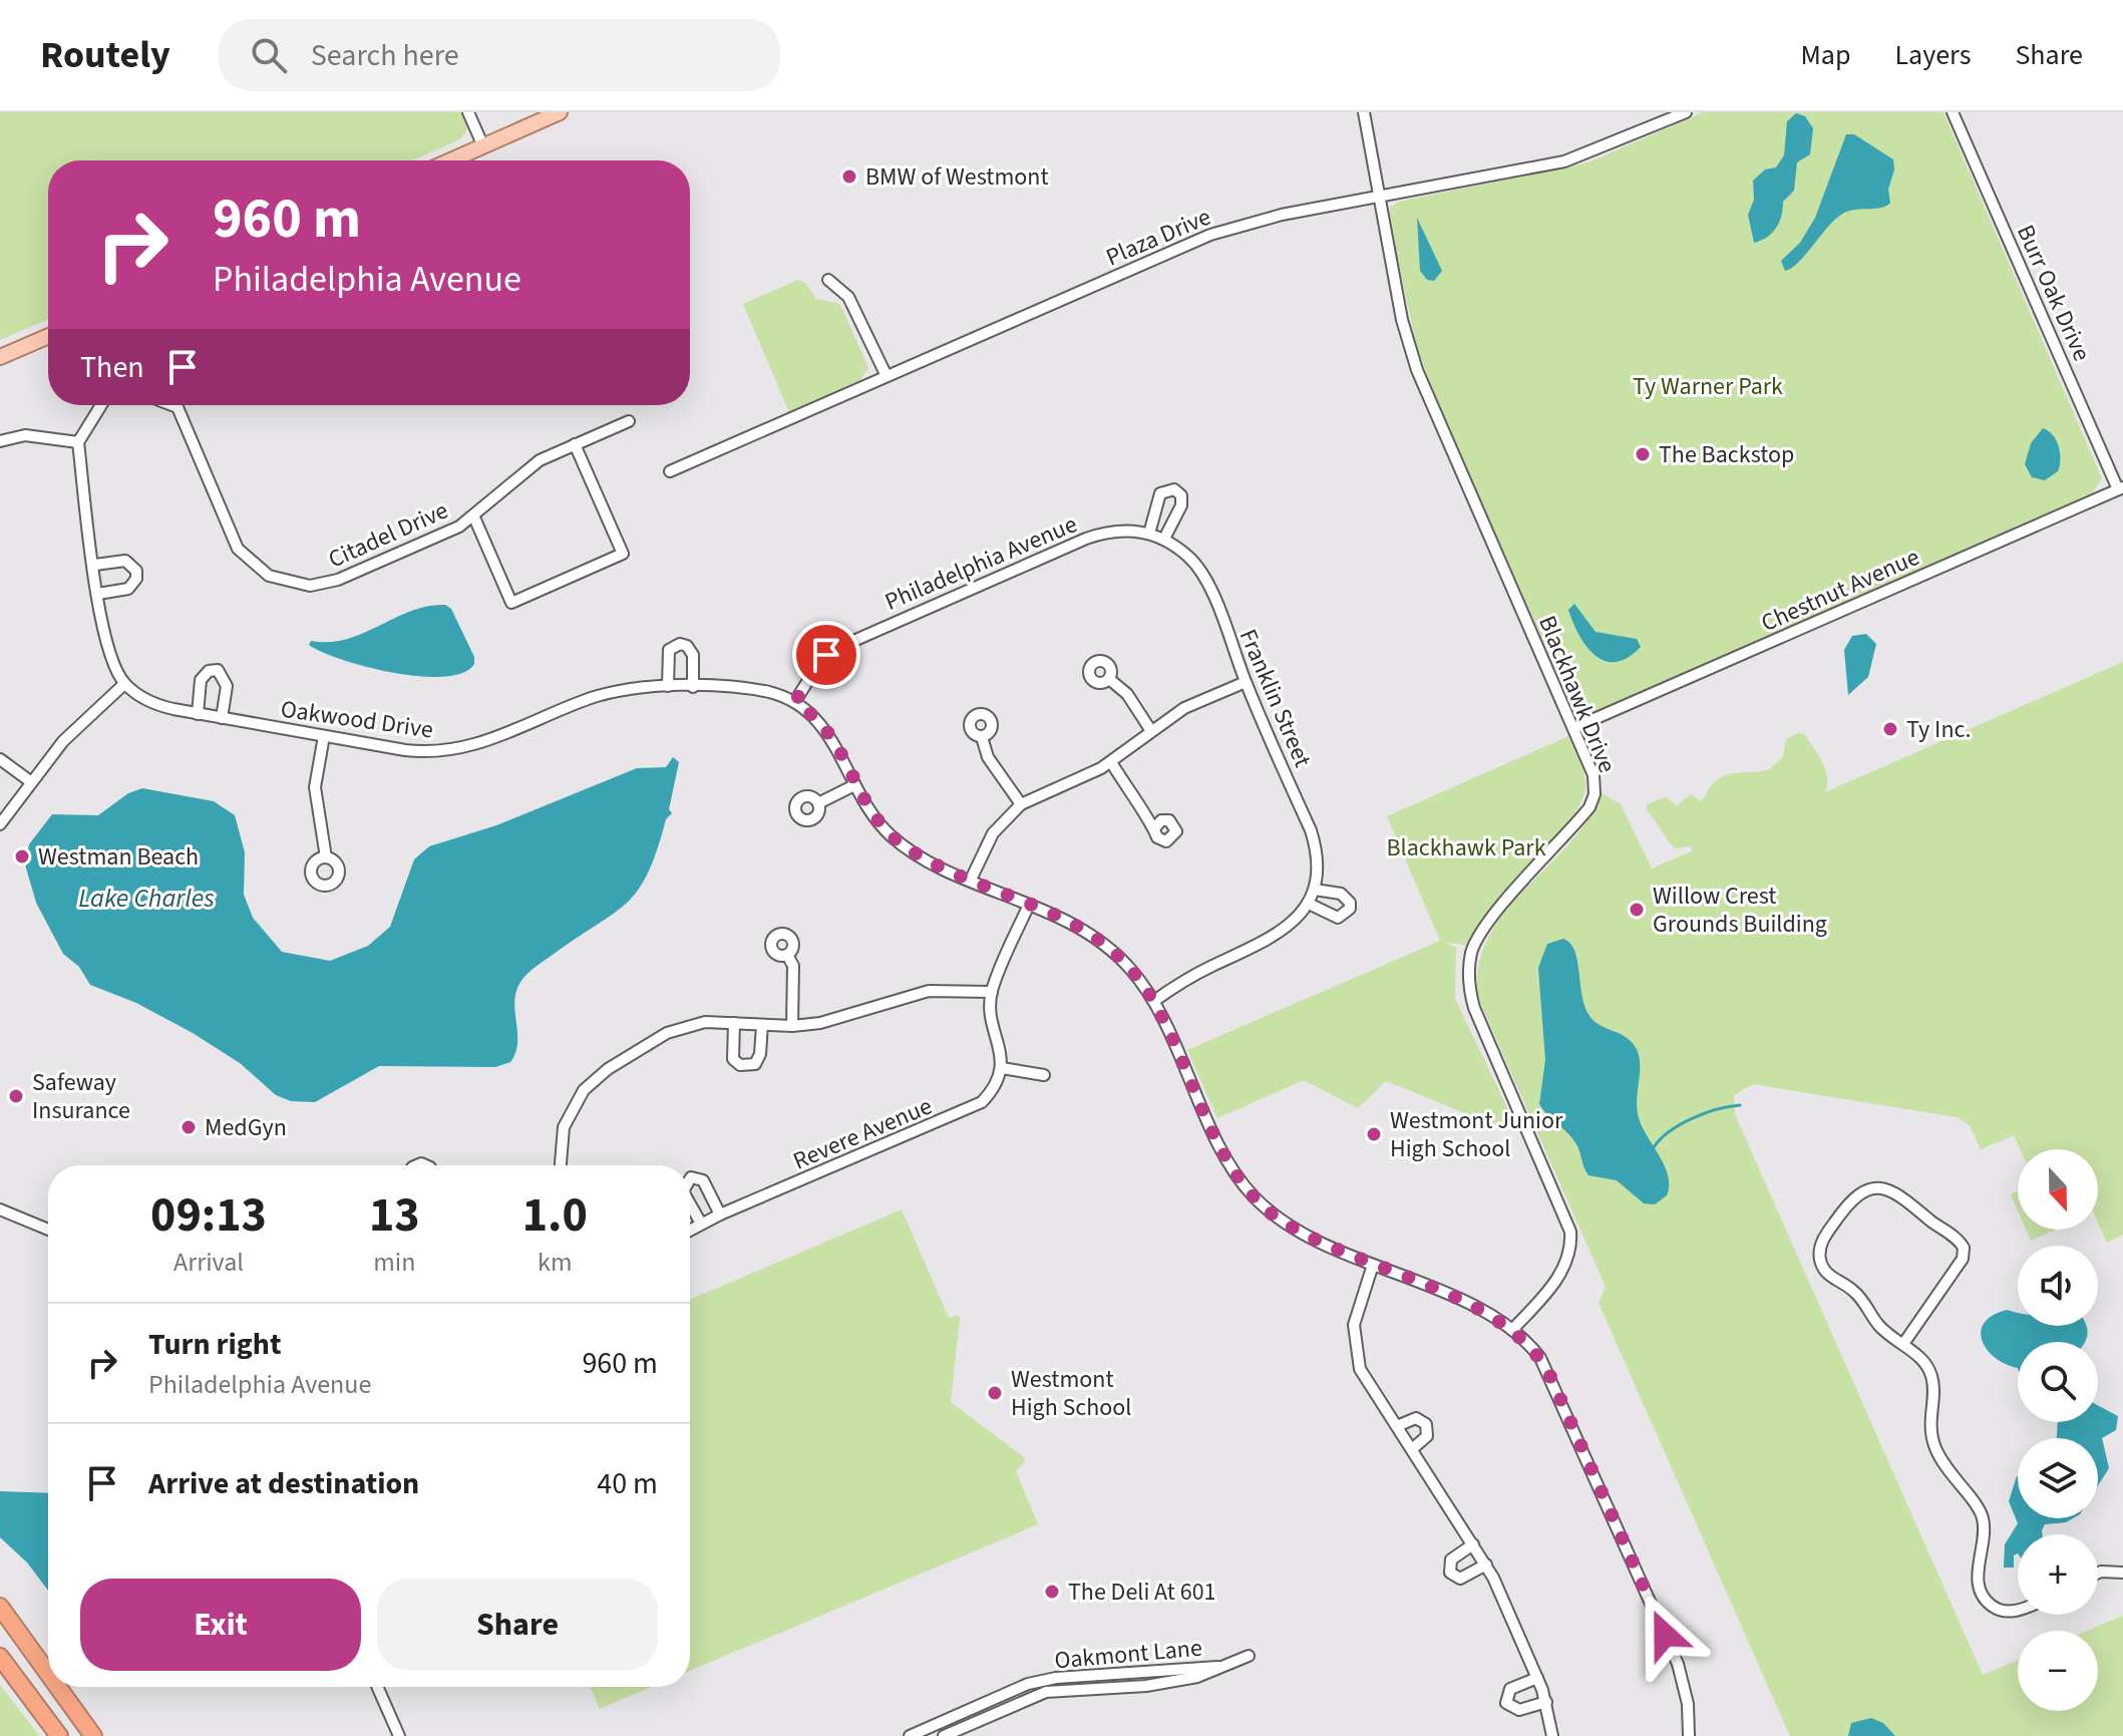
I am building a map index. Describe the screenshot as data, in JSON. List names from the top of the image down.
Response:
{
  "streets": {
    "street": [
      "Plaza Drive",
      "Burr Oak Drive",
      "Citadel Drive",
      "Philadelphia Avenue",
      "Chestnut Avenue",
      "Blackhawk Drive",
      "Franklin Street",
      "Oakwood Drive",
      "Revere Avenue",
      "Oakmont Lane"
    ]
  },
  "crossings": [
    ["Plaza Drive", "Blackhawk Drive"],
    ["Burr Oak Drive", "Chestnut Avenue"],
    ["Philadelphia Avenue", "Franklin Street"],
    ["Philadelphia Avenue", "Oakwood Drive"],
    ["Chestnut Avenue", "Blackhawk Drive"],
    ["Blackhawk Drive", "Oakwood Drive"]
  ],
  "water": ["Lake Charles"],
  "parks": ["Ty Warner Park", "Blackhawk Park"],
  "places": [
    "BMW of Westmont",
    "The Backstop",
    "Ty Inc.",
    "Westman Beach",
    "Willow Crest Grounds Building",
    "Safeway Insurance",
    "MedGyn",
    "Westmont Junior High School",
    "Westmont High School",
    "The Deli At 601"
  ],
  "north": "bottom",
  "page": {
    "header": "Routely",
    "search": "Search here",
    "nav": ["Map", "Layers", "Share"],
    "turn": ["960 m", "Philadelphia Avenue"],
    "then": "Then",
    "map_buttons": ["+", "−"],
    "eta": [
      "09:13",
      "Arrival",
      "13",
      "min",
      "1.0",
      "km"
    ],
    "list": [
      {
        "name": "Turn right",
        "note": "Philadelphia Avenue",
        "value": "960 m"
      },
      {
        "name": "Arrive at destination",
        "value": "40 m"
      }
    ],
    "buttons": ["Exit", "Share"]
  }
}
